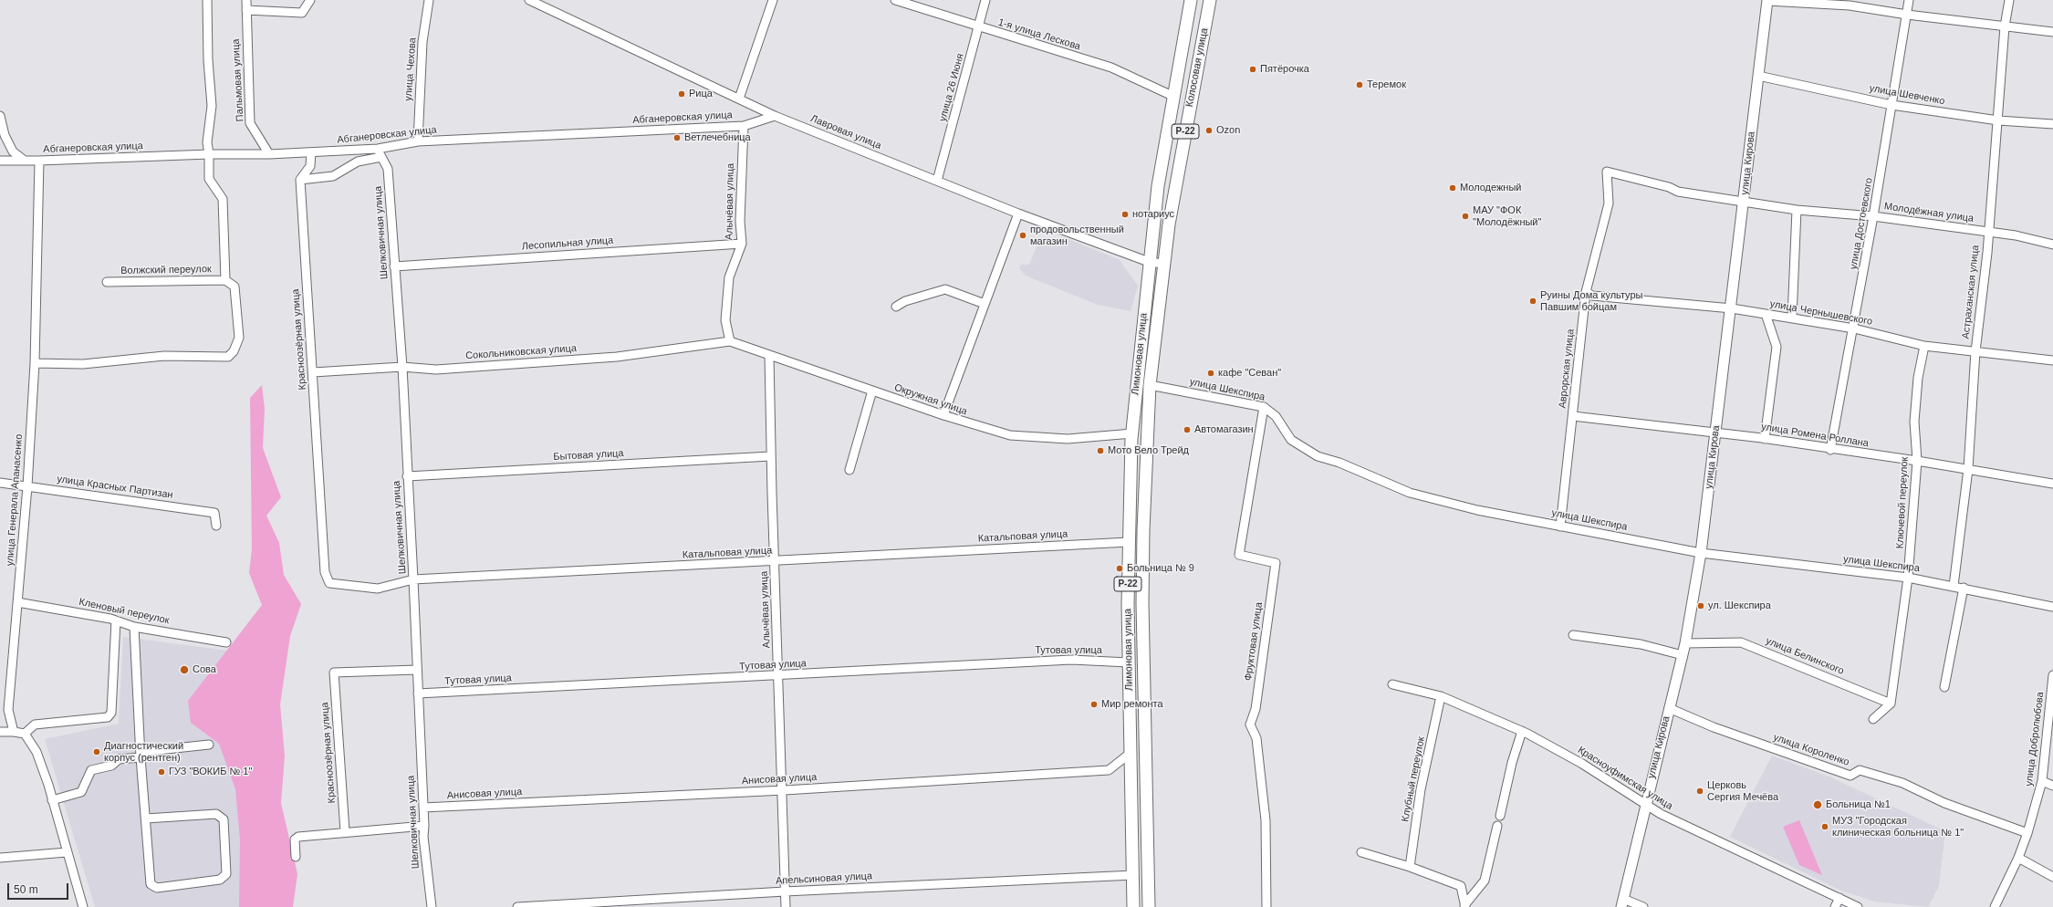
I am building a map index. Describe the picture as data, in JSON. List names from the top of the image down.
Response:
{
  "streets": {
    "highway": ["Колосовая улица", "Р-22", "Лимоновая улица"],
    "main road": ["улица Кирова"],
    "street": [
      "1-я улица Лескова",
      "улица Чехова",
      "Пальмовая улица",
      "улица 26 Июня",
      "улица Шевченко",
      "Абганеровская улица",
      "Лавровая улица",
      "Алычёвая улица",
      "Молодёжная улица",
      "улица Достоевского",
      "Шелковичная улица",
      "Лесопильная улица",
      "Волжский переулок",
      "Астраханская улица",
      "улица Чернышевского",
      "Красноозёрная улица",
      "Сокольниковская улица",
      "Аврорская улица",
      "улица Шекспира",
      "Окружная улица",
      "улица Ромена Роллана",
      "Бытовая улица",
      "улица Красных Партизан",
      "улица Генерала Апанасенко",
      "Ключевой переулок",
      "Катальповая улица",
      "Кленовый переулок",
      "Фруктовая улица",
      "Тутовая улица",
      "улица Белинского",
      "улица Добролюбова",
      "улица Короленко",
      "Красноуфимская улица",
      "Анисовая улица",
      "Клубный переулок",
      "Апельсиновая улица"
    ]
  },
  "crossings": [
    ["1-я улица Лескова", "Колосовая улица"],
    ["1-я улица Лескова", "улица 26 Июня"],
    ["Колосовая улица", "Лавровая улица"],
    ["Колосовая улица", "Лимоновая улица"],
    ["улица Чехова", "Абганеровская улица"],
    ["Пальмовая улица", "Абганеровская улица"],
    ["улица 26 Июня", "Лавровая улица"],
    ["улица Шевченко", "улица Кирова"],
    ["улица Шевченко", "улица Достоевского"],
    ["улица Шевченко", "Астраханская улица"],
    ["Абганеровская улица", "Лавровая улица"],
    ["Абганеровская улица", "Алычёвая улица"],
    ["Абганеровская улица", "Шелковичная улица"],
    ["Абганеровская улица", "улица Генерала Апанасенко"],
    ["Лавровая улица", "Лимоновая улица"],
    ["улица Кирова", "Молодёжная улица"],
    ["улица Кирова", "улица Чернышевского"],
    ["улица Кирова", "улица Шекспира"],
    ["улица Кирова", "улица Ромена Роллана"],
    ["улица Кирова", "улица Белинского"],
    ["улица Кирова", "улица Короленко"],
    ["улица Кирова", "Красноуфимская улица"],
    ["Алычёвая улица", "Лесопильная улица"],
    ["Алычёвая улица", "Сокольниковская улица"],
    ["Алычёвая улица", "Окружная улица"],
    ["Алычёвая улица", "Бытовая улица"],
    ["Алычёвая улица", "Катальповая улица"],
    ["Алычёвая улица", "Тутовая улица"],
    ["Алычёвая улица", "Анисовая улица"],
    ["Алычёвая улица", "Апельсиновая улица"],
    ["Молодёжная улица", "улица Достоевского"],
    ["Молодёжная улица", "Астраханская улица"],
    ["Молодёжная улица", "Аврорская улица"],
    ["улица Достоевского", "улица Чернышевского"],
    ["улица Достоевского", "улица Ромена Роллана"],
    ["Шелковичная улица", "Лесопильная улица"],
    ["Шелковичная улица", "Красноозёрная улица"],
    ["Шелковичная улица", "Сокольниковская улица"],
    ["Шелковичная улица", "Бытовая улица"],
    ["Шелковичная улица", "Катальповая улица"],
    ["Шелковичная улица", "Тутовая улица"],
    ["Шелковичная улица", "Анисовая улица"],
    ["Астраханская улица", "улица Чернышевского"],
    ["Астраханская улица", "улица Шекспира"],
    ["Астраханская улица", "улица Ромена Роллана"],
    ["улица Чернышевского", "Аврорская улица"],
    ["улица Чернышевского", "Ключевой переулок"],
    ["Красноозёрная улица", "Сокольниковская улица"],
    ["Красноозёрная улица", "Катальповая улица"],
    ["Сокольниковская улица", "Окружная улица"],
    ["Лимоновая улица", "улица Шекспира"],
    ["Лимоновая улица", "Окружная улица"],
    ["Лимоновая улица", "Катальповая улица"],
    ["Лимоновая улица", "Тутовая улица"],
    ["Лимоновая улица", "Анисовая улица"],
    ["Лимоновая улица", "Апельсиновая улица"],
    ["Аврорская улица", "улица Шекспира"],
    ["Аврорская улица", "улица Ромена Роллана"],
    ["улица Шекспира", "Ключевой переулок"],
    ["улица Шекспира", "Фруктовая улица"],
    ["улица Ромена Роллана", "Ключевой переулок"],
    ["улица Красных Партизан", "улица Генерала Апанасенко"],
    ["улица Генерала Апанасенко", "Кленовый переулок"],
    ["Ключевой переулок", "улица Белинского"],
    ["улица Добролюбова", "улица Короленко"],
    ["Красноуфимская улица", "Клубный переулок"]
  ],
  "places": [
    "Пятёрочка",
    "Теремок",
    "Рица",
    "Ozon",
    "Ветлечебница",
    "Молодежный",
    "нотариус",
    "МАУ \"ФОК \"Молодёжный\"",
    "продовольственный магазин",
    "Руины Дома культуры Павшим бойцам",
    "кафе \"Севан\"",
    "Автомагазин",
    "Мото Вело Трейд",
    "Больница № 9",
    "ул. Шекспира",
    "Сова",
    "Мир ремонта",
    "Диагностический корпус (рентген)",
    "ГУЗ \"ВОКИБ № 1\"",
    "Церковь Сергия Мечёва",
    "Больница №1",
    "МУЗ \"Городская клиническая больница № 1\""
  ],
  "scale_bar": "50 m"
}
